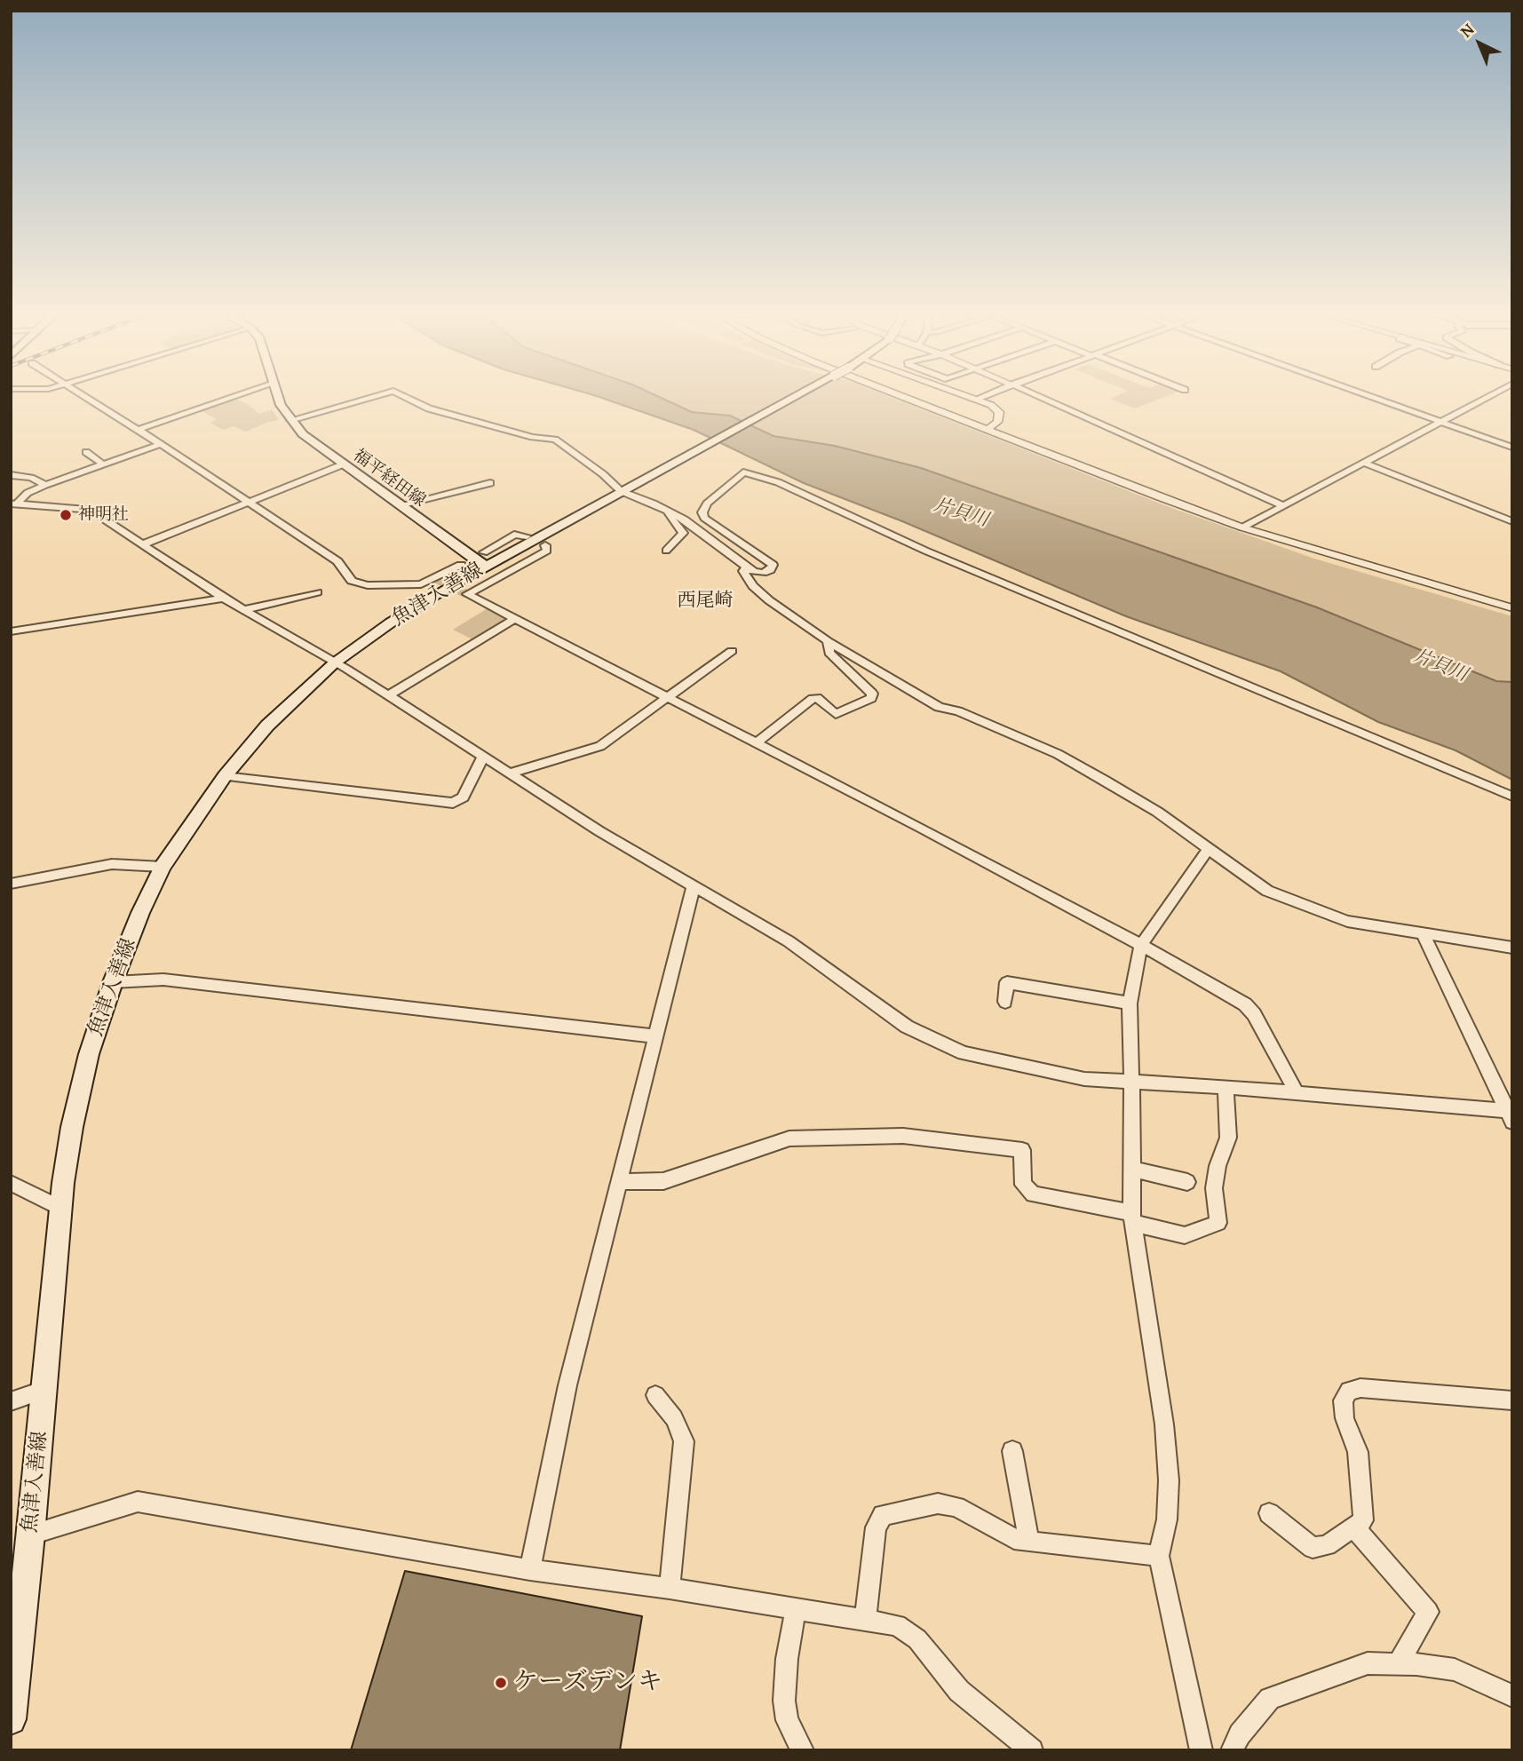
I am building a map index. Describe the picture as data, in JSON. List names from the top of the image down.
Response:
{
  "streets": {
    "main road": ["福平経田線", "魚津入善線"]
  },
  "crossings": [
    ["福平経田線", "魚津入善線"]
  ],
  "districts": ["西尾崎"],
  "water": ["片貝川"],
  "places": ["神明社", "ケーズデンキ"],
  "north": "top left"
}
